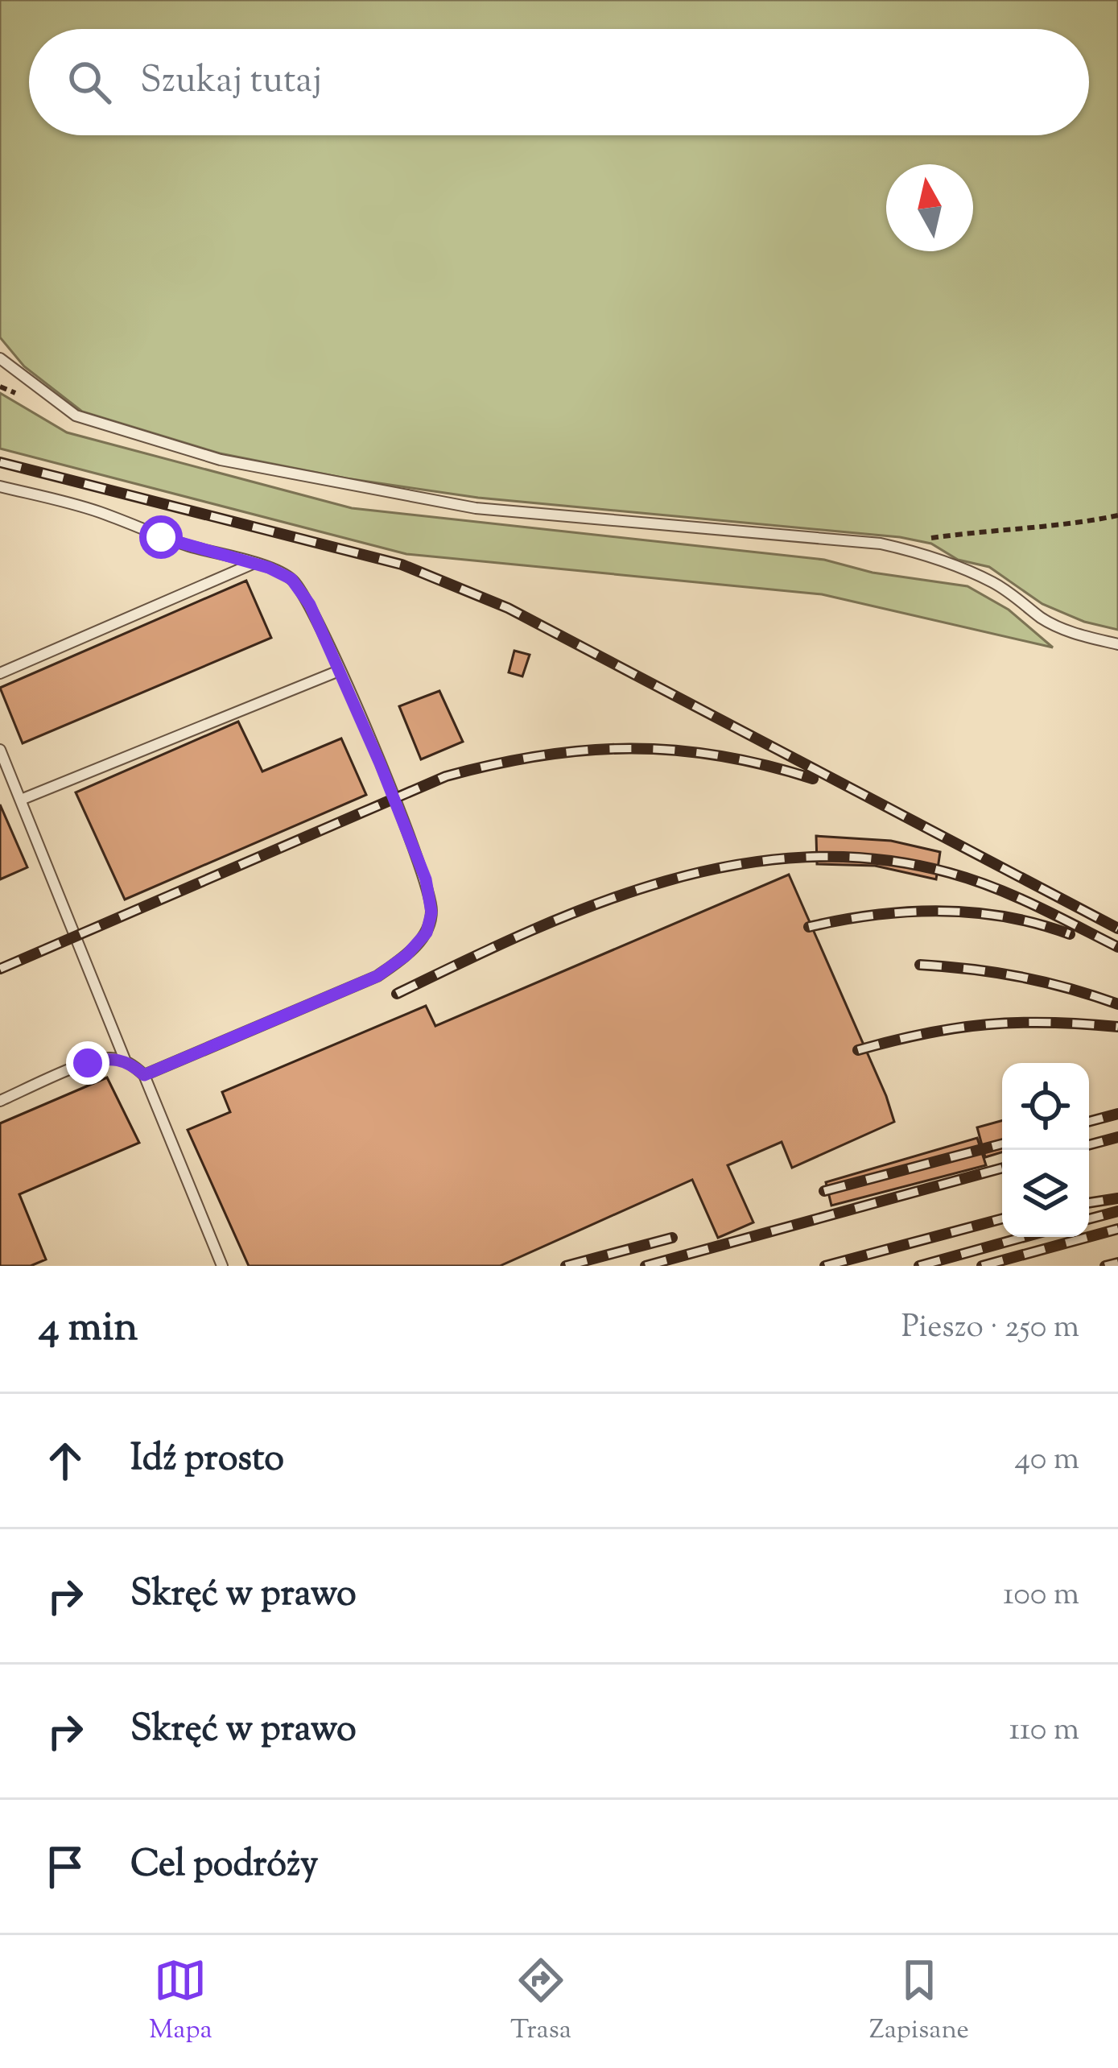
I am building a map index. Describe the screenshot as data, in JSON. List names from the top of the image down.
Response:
{
  "north": "top",
  "page": {
    "search": "Szukaj tutaj",
    "heading": ["4 min", "Pieszo · 250 m"],
    "list": [
      ["Idź prosto", "40 m"],
      ["Skręć w prawo", "100 m"],
      ["Skręć w prawo", "110 m"],
      "Cel podróży"
    ],
    "nav": ["Mapa", "Trasa", "Zapisane"]
  }
}
